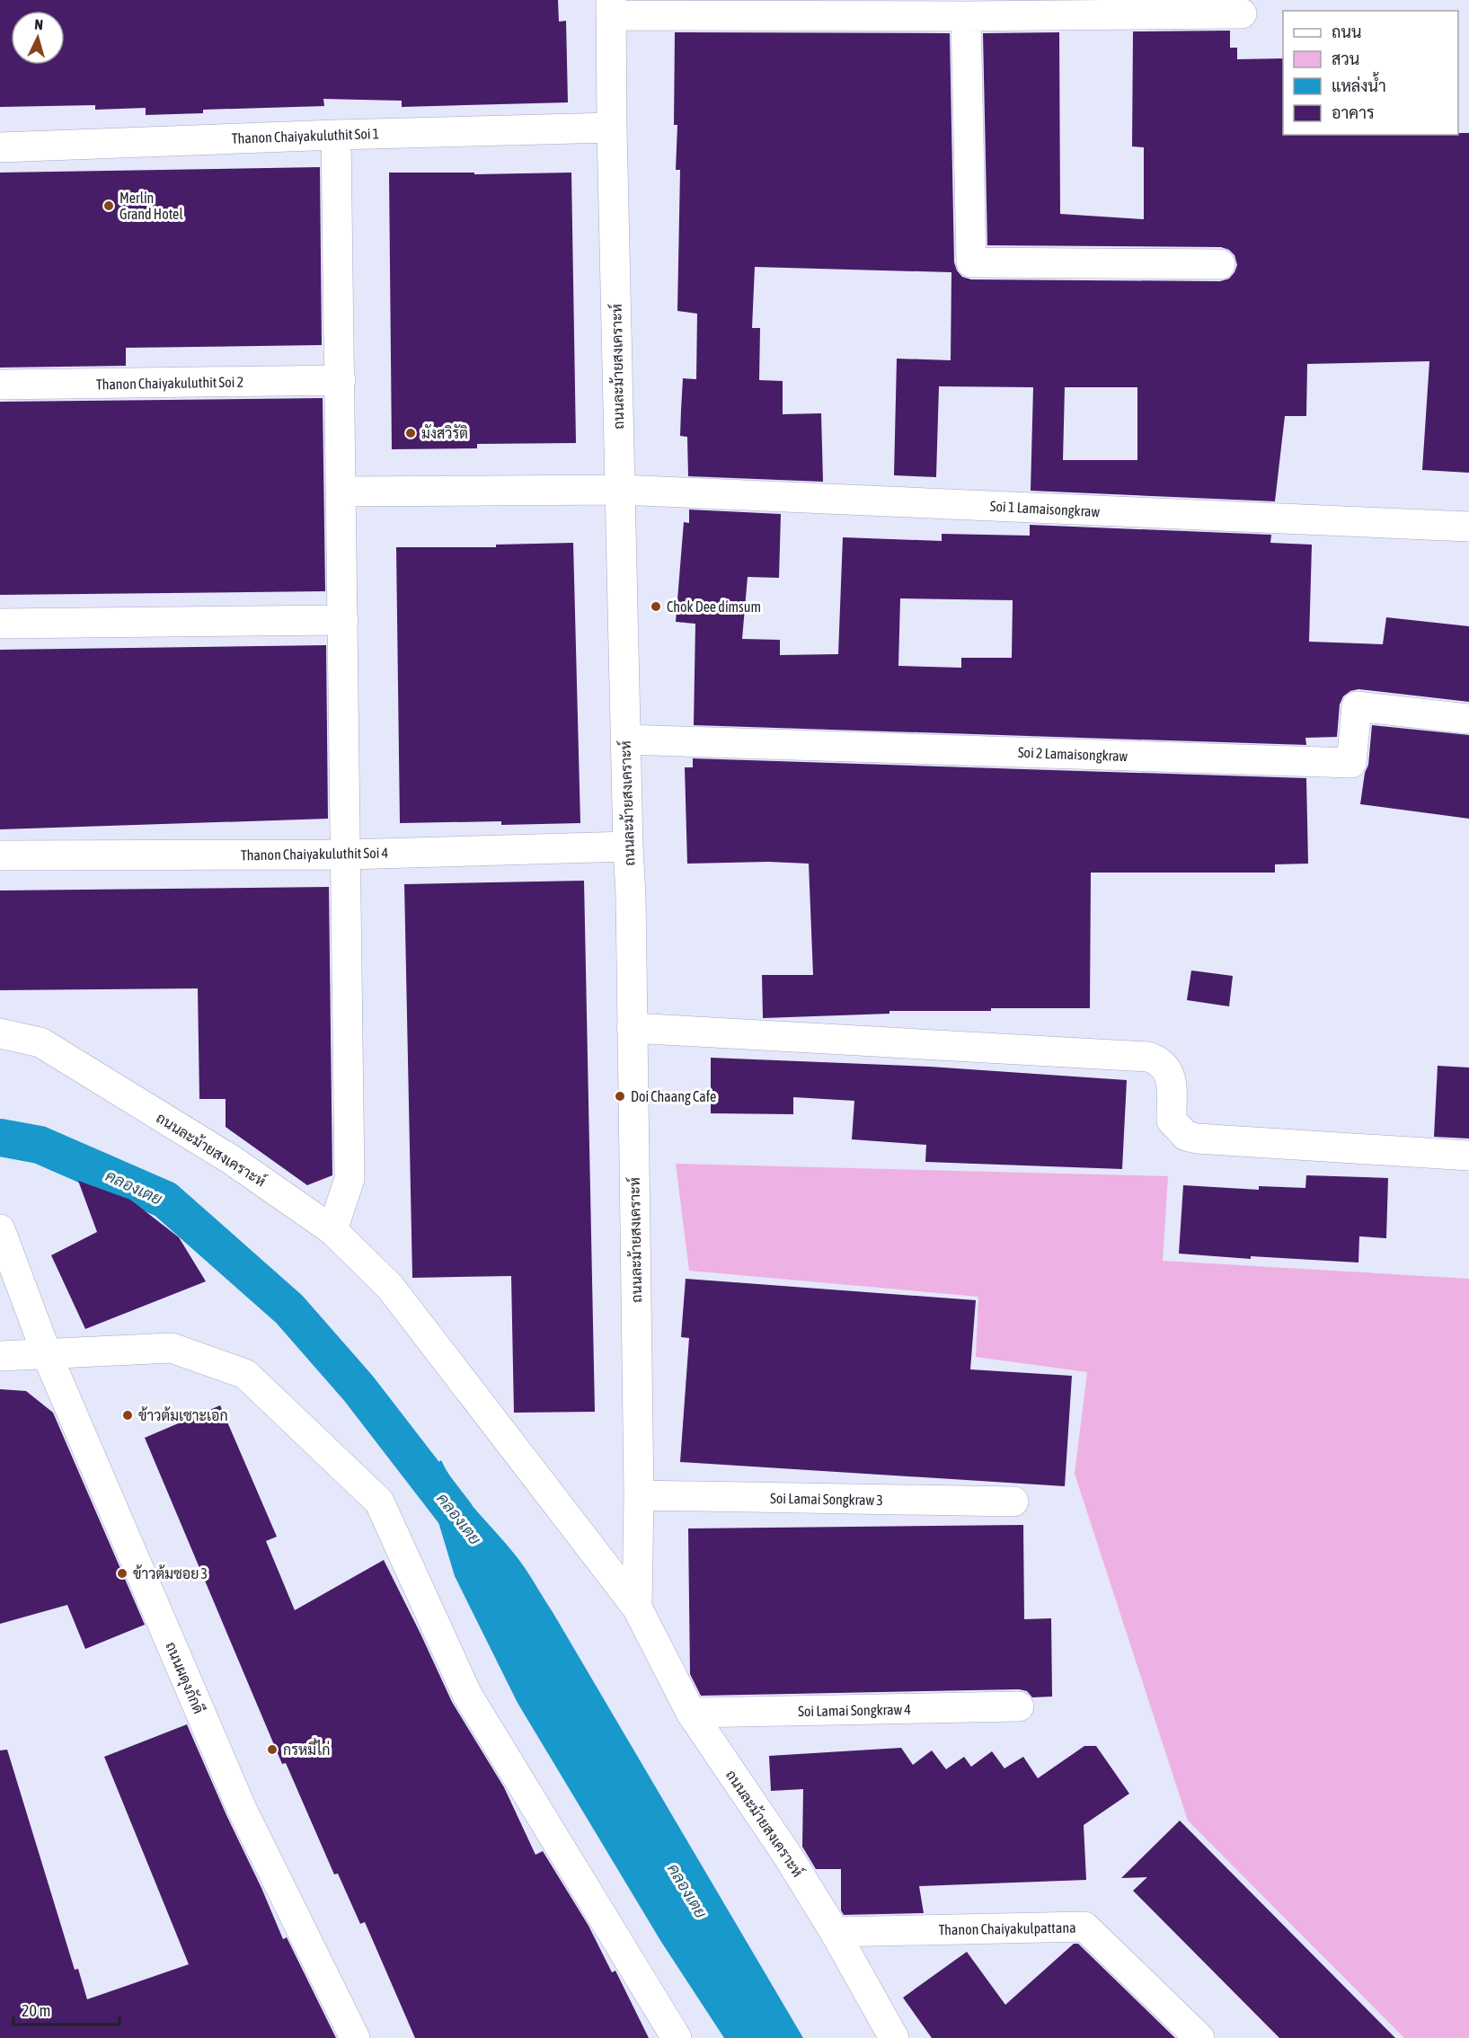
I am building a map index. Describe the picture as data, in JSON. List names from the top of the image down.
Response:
{
  "streets": {
    "street": [
      "Thanon Chaiyakuluthit Soi 1",
      "ถนนละม้ายสงเคราะห์",
      "Thanon Chaiyakuluthit Soi 2",
      "Soi 1 Lamaisongkraw",
      "Soi 2 Lamaisongkraw",
      "Thanon Chaiyakuluthit Soi 4",
      "Soi Lamai Songkraw 3",
      "ถนนผดุงภักดี",
      "Soi Lamai Songkraw 4",
      "Thanon Chaiyakulpattana"
    ]
  },
  "crossings": [
    ["Thanon Chaiyakuluthit Soi 1", "ถนนละม้ายสงเคราะห์"],
    ["ถนนละม้ายสงเคราะห์", "Soi 1 Lamaisongkraw"],
    ["ถนนละม้ายสงเคราะห์", "Soi 2 Lamaisongkraw"],
    ["ถนนละม้ายสงเคราะห์", "Thanon Chaiyakuluthit Soi 4"],
    ["ถนนละม้ายสงเคราะห์", "Soi Lamai Songkraw 3"],
    ["ถนนละม้ายสงเคราะห์", "Soi Lamai Songkraw 4"],
    ["ถนนละม้ายสงเคราะห์", "Thanon Chaiyakulpattana"]
  ],
  "water": ["คลองเตย"],
  "places": [
    "Merlin Grand Hotel",
    "มังสวิรัติ",
    "Chok Dee dimsum",
    "Doi Chaang Cafe",
    "ข้าวต้มเซาะเอก",
    "ข้าวต้มซอย 3",
    "กรหมี่ไก่"
  ],
  "legend": [
    "ถนน",
    "สวน",
    "แหล่งน้ำ",
    "อาคาร"
  ],
  "scale_bar": "20 m",
  "north": "top"
}
